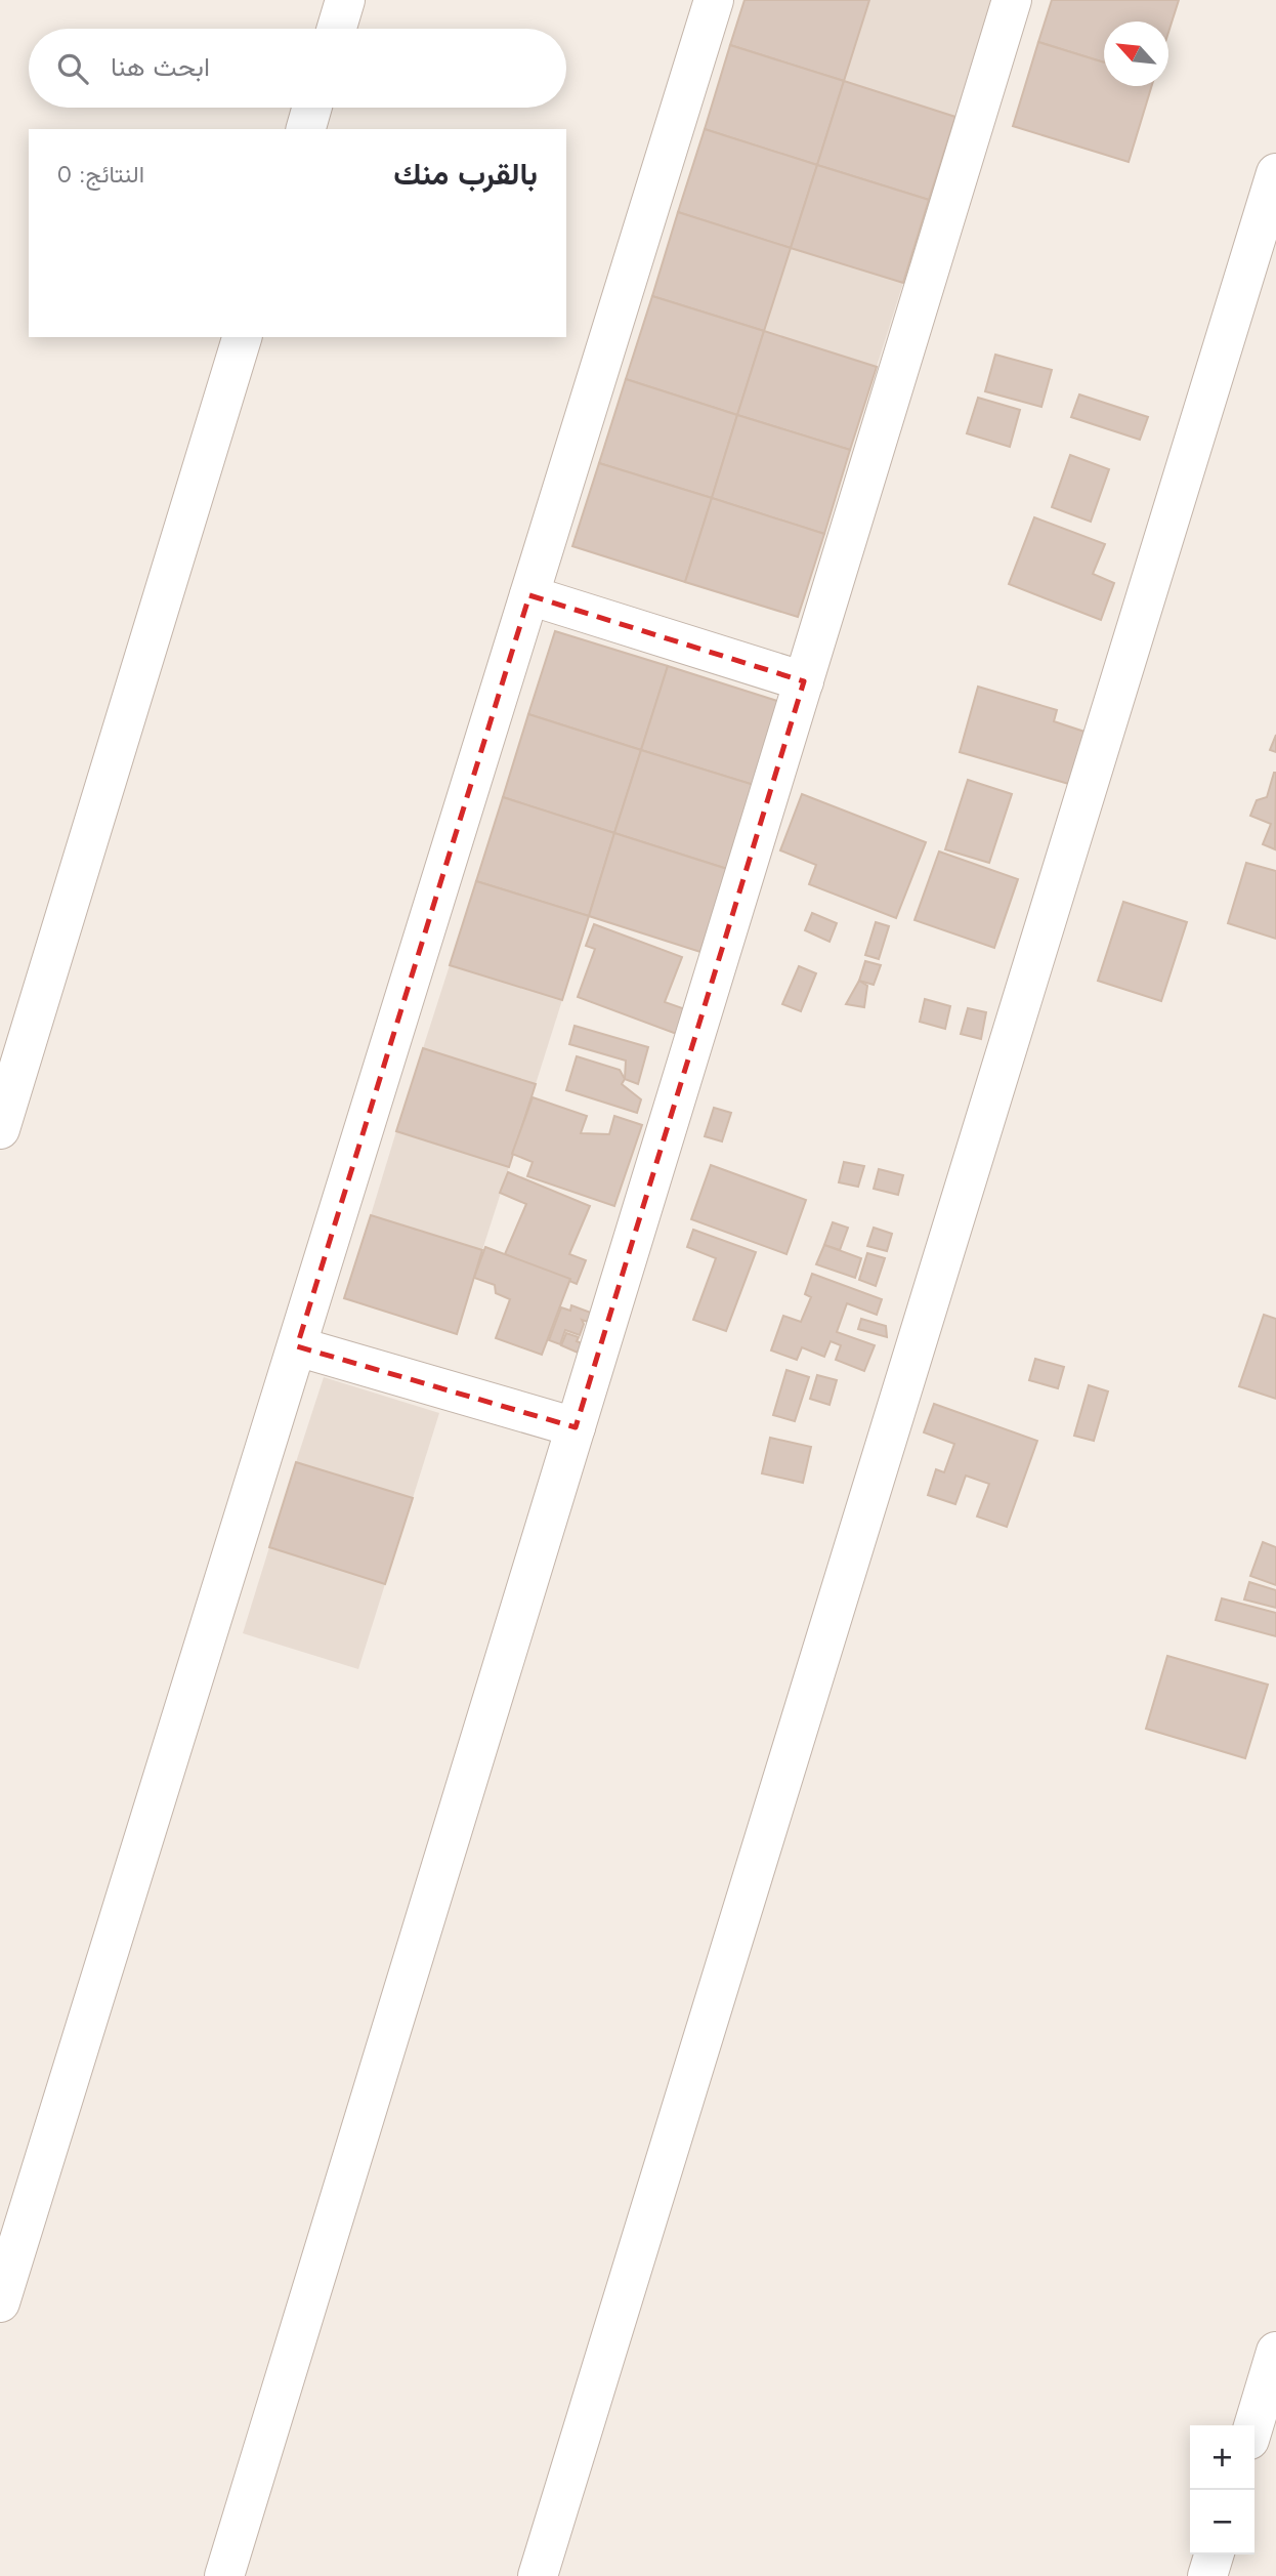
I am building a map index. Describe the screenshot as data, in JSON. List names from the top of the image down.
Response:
{
  "north": "top left",
  "page": {
    "search": "ابحث هنا",
    "heading": ["بالقرب منك", "النتائج: 0"],
    "map_buttons": ["+", "−"]
  }
}
